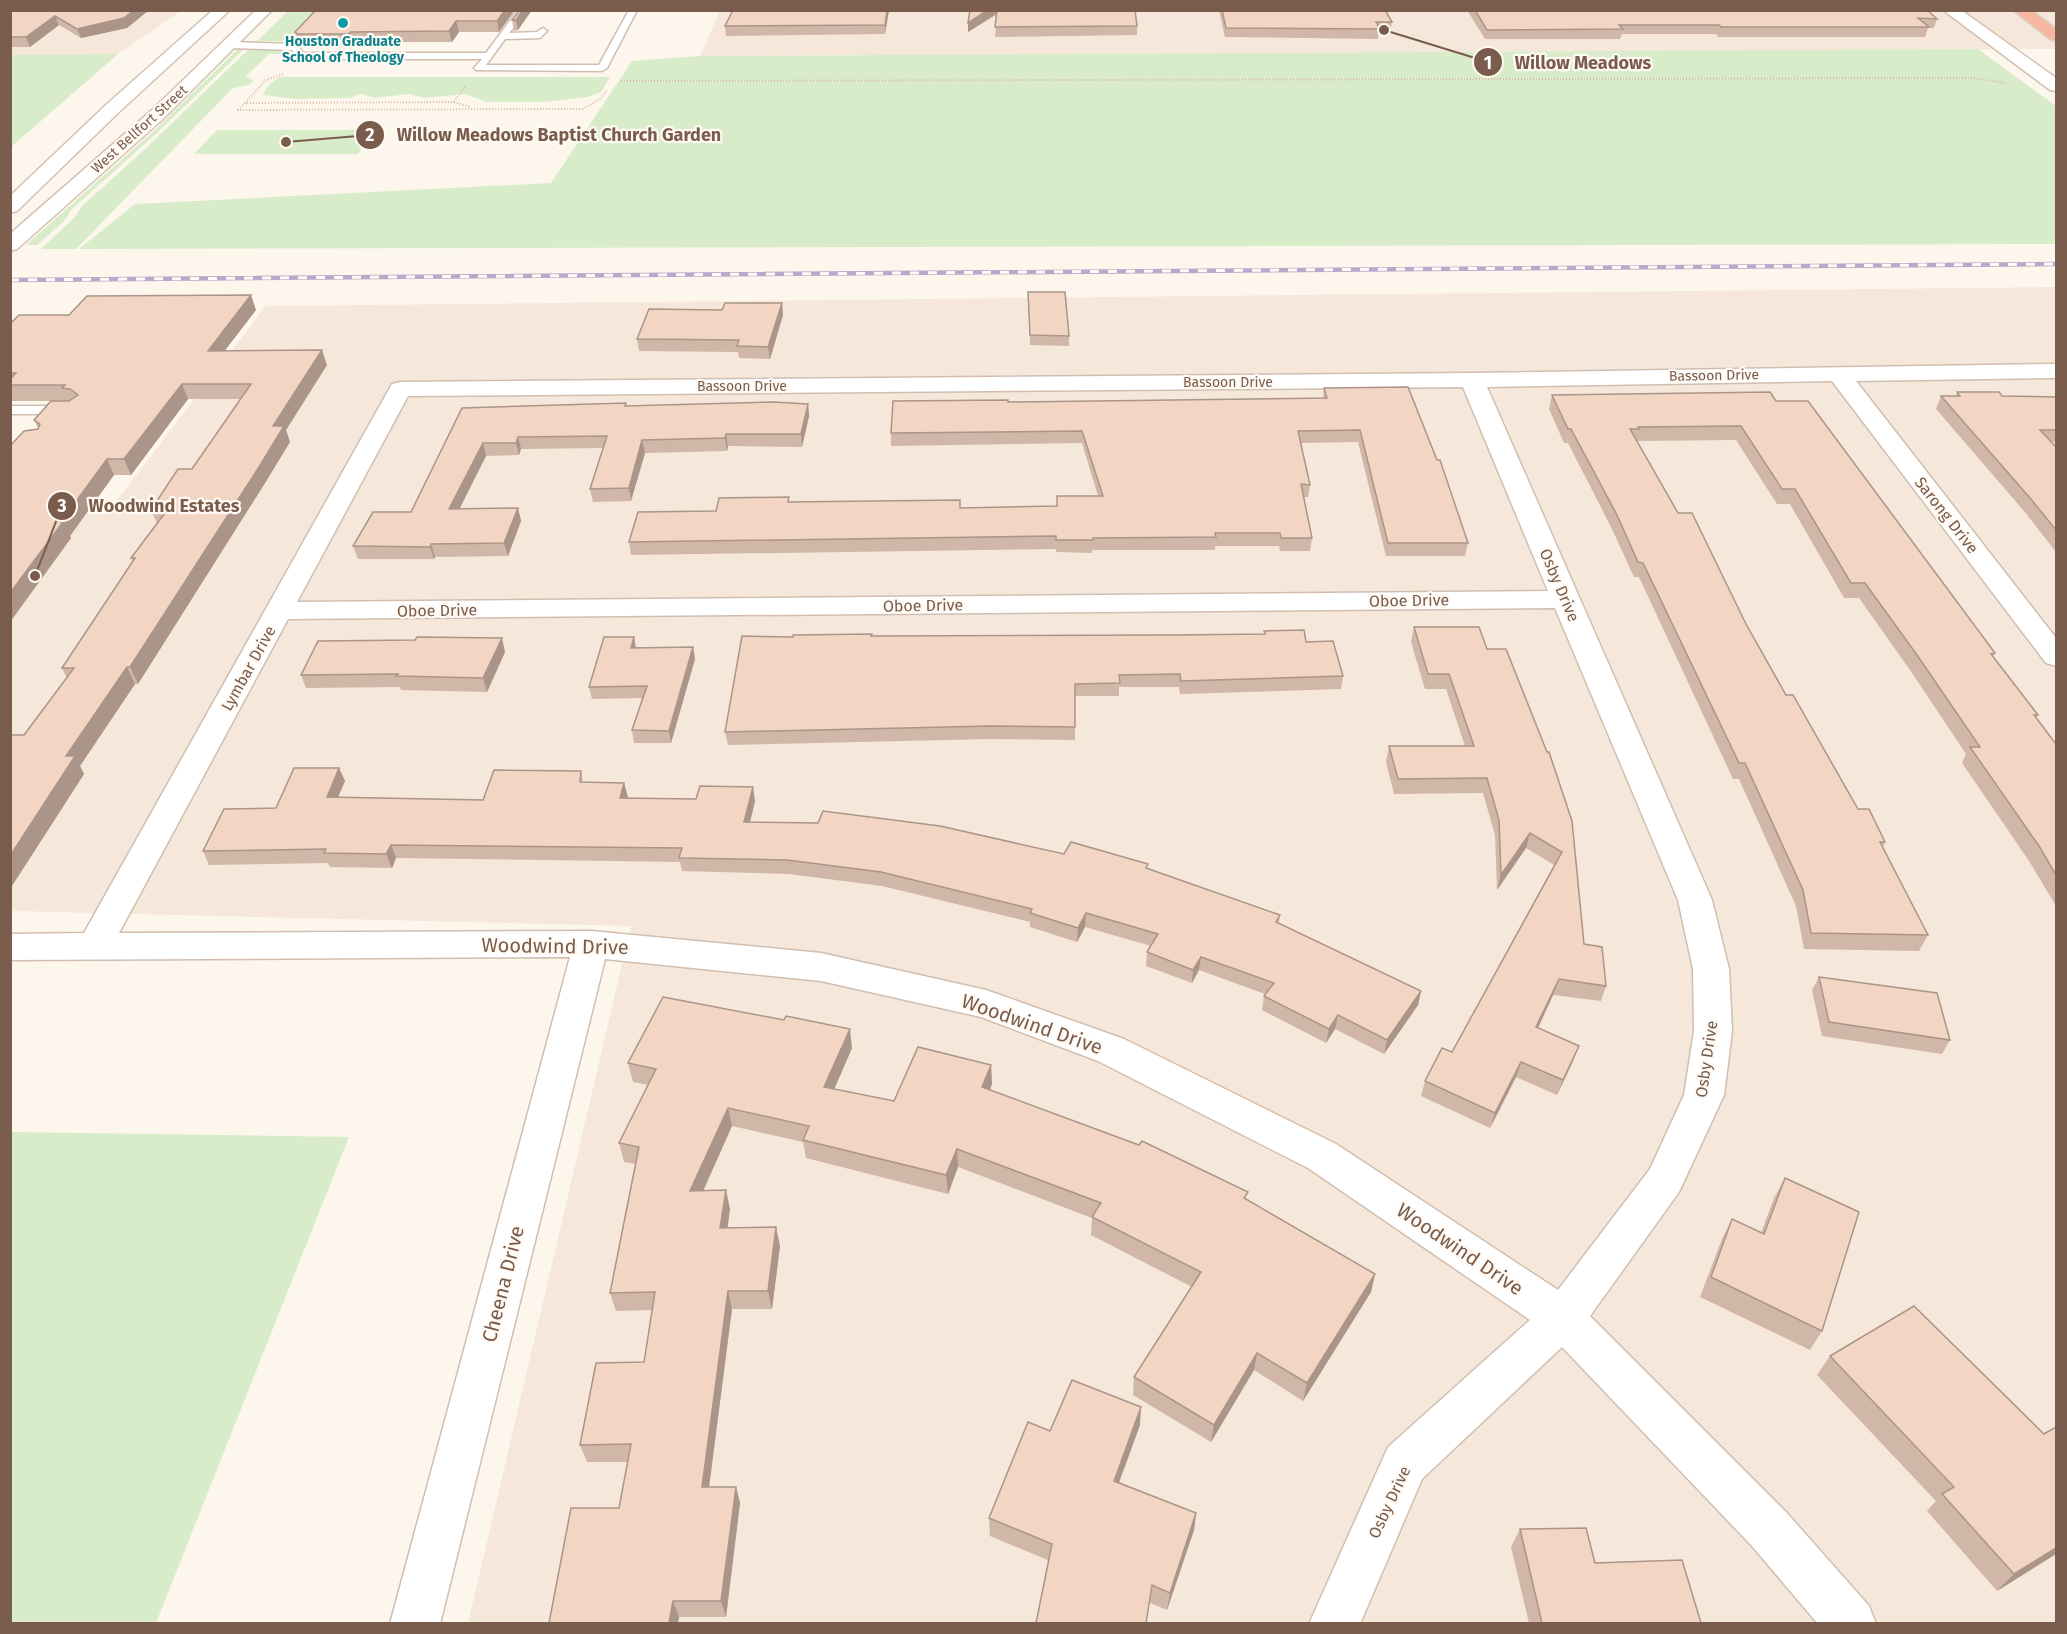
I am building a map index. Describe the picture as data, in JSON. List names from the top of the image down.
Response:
{
  "streets": {
    "street": [
      "West Bellfort Street",
      "Bassoon Drive",
      "Sarong Drive",
      "Osby Drive",
      "Oboe Drive",
      "Lymbar Drive",
      "Woodwind Drive",
      "Cheena Drive"
    ]
  },
  "crossings": [
    ["Bassoon Drive", "Sarong Drive"],
    ["Bassoon Drive", "Osby Drive"],
    ["Bassoon Drive", "Lymbar Drive"],
    ["Osby Drive", "Oboe Drive"],
    ["Osby Drive", "Woodwind Drive"],
    ["Oboe Drive", "Lymbar Drive"],
    ["Lymbar Drive", "Woodwind Drive"],
    ["Woodwind Drive", "Cheena Drive"]
  ],
  "places": [
    "Houston Graduate School of Theology",
    "Willow Meadows",
    "Willow Meadows Baptist Church Garden",
    "Woodwind Estates"
  ]
}
